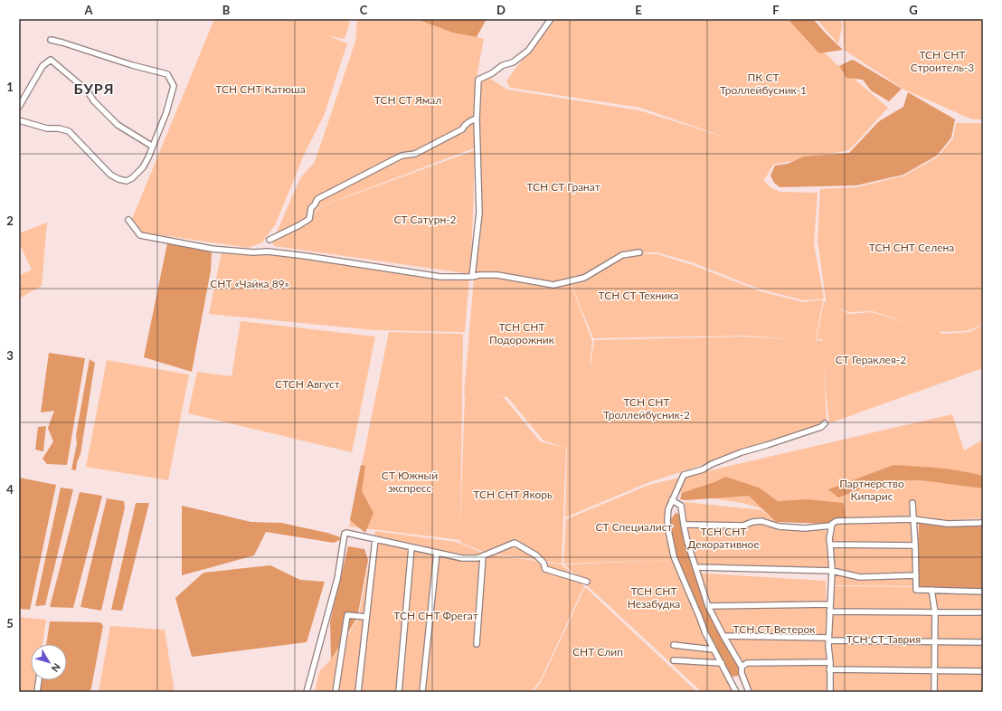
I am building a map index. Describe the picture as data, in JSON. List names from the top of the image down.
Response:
{
  "districts": ["БУРЯ"],
  "parks": [
    "ТСН СНТ Строитель-3",
    "ПК СТ Троллейбусник-1",
    "ТСН СНТ Катюша",
    "ТСН СТ Ямал",
    "ТСН СТ Гранат",
    "СТ Сатурн-2",
    "ТСН СНТ Селена",
    "СНТ «Чайка 89»",
    "ТСН СТ Техника",
    "ТСН СНТ Подорожник",
    "СТ Гераклея-2",
    "СТСН Август",
    "ТСН СНТ Троллейбусник-2",
    "СТ Южный экспресс",
    "Партнерство Кипарис",
    "ТСН СНТ Якорь",
    "СТ Специалист",
    "ТСН СНТ Декоративное",
    "ТСН СНТ Незабудка",
    "ТСН СНТ Фрегат",
    "ТСН СТ Ветерок",
    "ТСН СТ Таврия",
    "СНТ Слип"
  ],
  "north": "bottom right",
  "grid": {
    "columns": [
      "A",
      "B",
      "C",
      "D",
      "E",
      "F",
      "G"
    ],
    "rows": [
      "1",
      "2",
      "3",
      "4",
      "5"
    ]
  }
}
